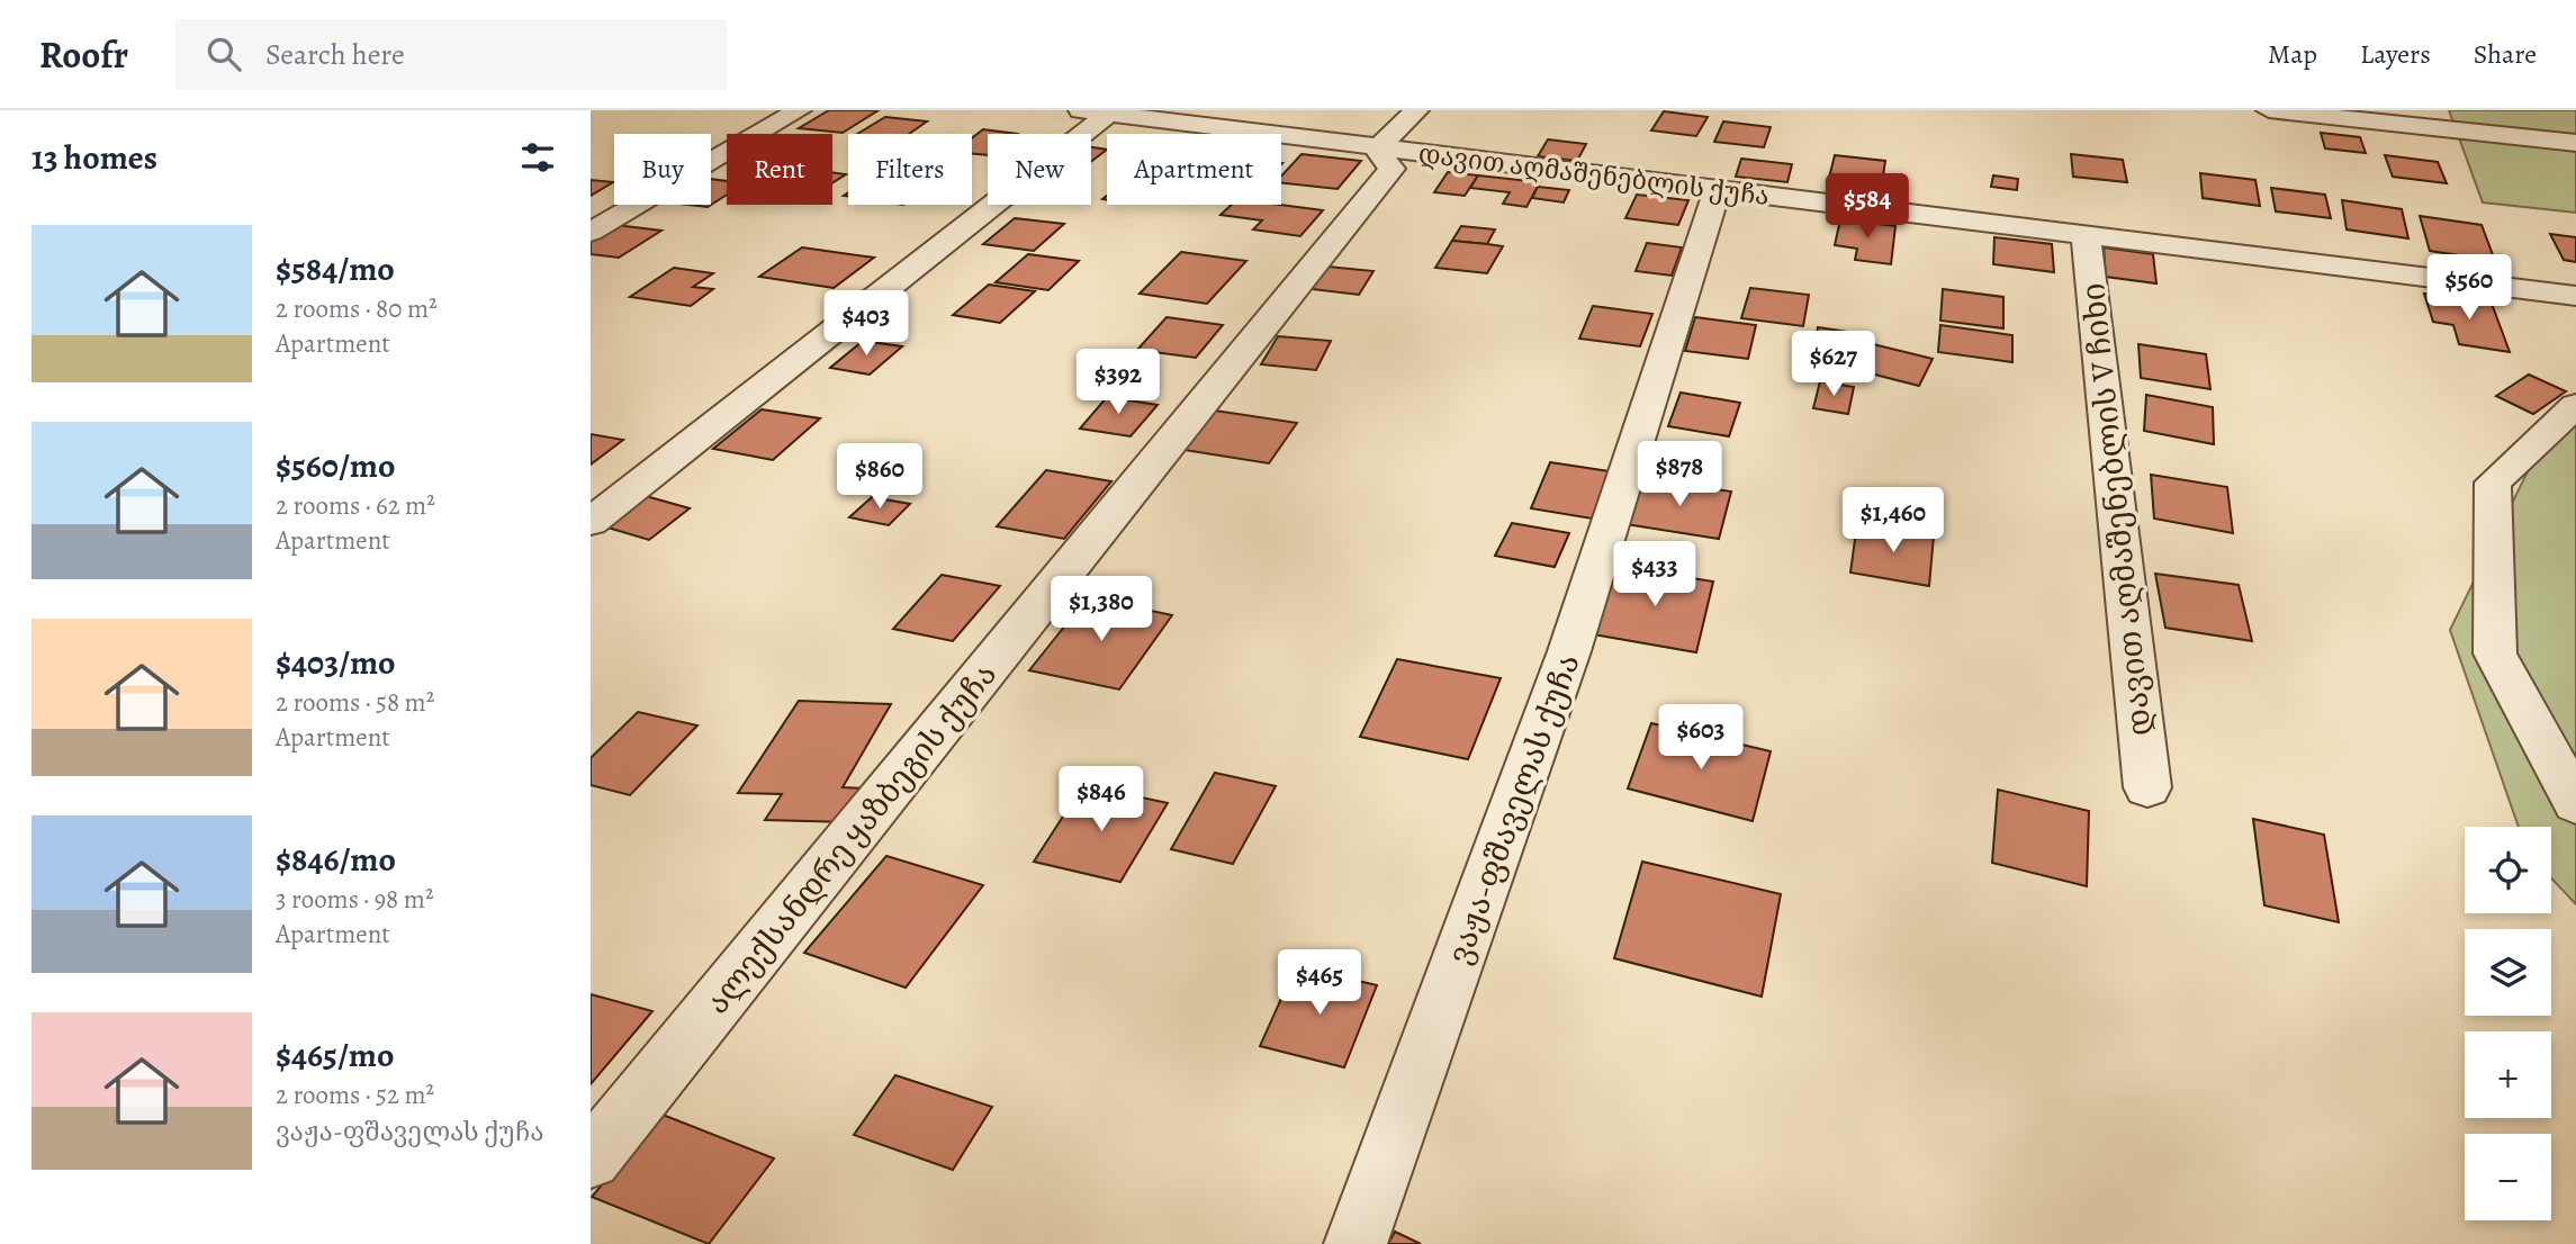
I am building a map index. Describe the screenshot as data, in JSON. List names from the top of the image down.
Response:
{
  "streets": {
    "street": [
      "დავით აღმაშენებლის ქუჩა",
      "დავით აღმაშენებლის V ჩიხი",
      "ვაჟა-ფშაველას ქუჩა",
      "ალექსანდრე ყაზბეგის ქუჩა"
    ]
  },
  "crossings": [
    ["დავით აღმაშენებლის ქუჩა", "დავით აღმაშენებლის V ჩიხი"],
    ["დავით აღმაშენებლის ქუჩა", "ვაჟა-ფშაველას ქუჩა"],
    ["დავით აღმაშენებლის ქუჩა", "ალექსანდრე ყაზბეგის ქუჩა"]
  ],
  "page": {
    "header": "Roofr",
    "search": "Search here",
    "nav": ["Map", "Layers", "Share"],
    "heading": "13 homes",
    "chip": [
      "Buy",
      "Rent",
      "Filters",
      "New",
      "Apartment"
    ],
    "price": [
      "$584",
      "$560",
      "$403",
      "$627",
      "$392",
      "$878",
      "$860",
      "$1,460",
      "$433",
      "$1,380",
      "$603",
      "$846",
      "$465"
    ],
    "list": [
      {
        "name": "$584/mo",
        "note": "2 rooms · 80 m² · Apartment"
      },
      {
        "name": "$560/mo",
        "note": "2 rooms · 62 m² · Apartment"
      },
      {
        "name": "$403/mo",
        "note": "2 rooms · 58 m² · Apartment"
      },
      {
        "name": "$846/mo",
        "note": "3 rooms · 98 m² · Apartment"
      },
      {
        "name": "$465/mo",
        "note": "2 rooms · 52 m² · ვაჟა-ფშაველას ქუჩა"
      }
    ],
    "map_buttons": ["+", "−"]
  }
}
